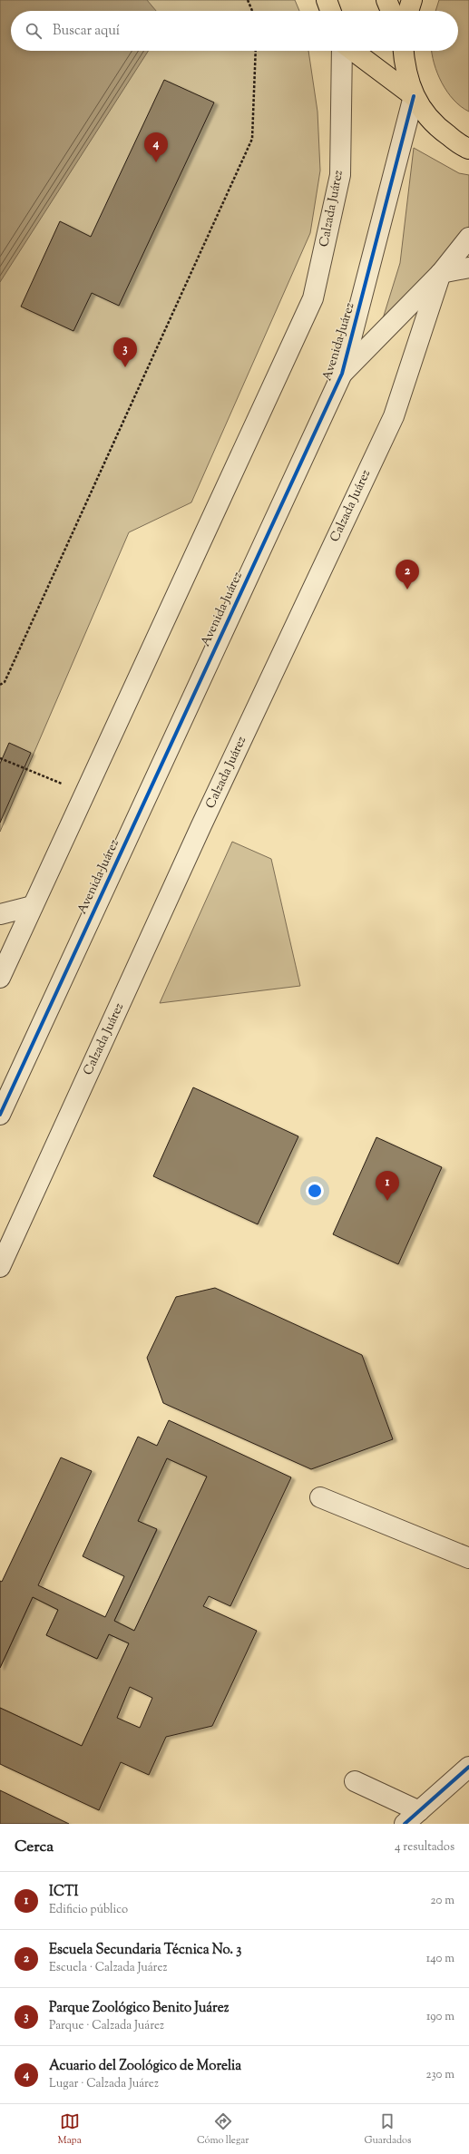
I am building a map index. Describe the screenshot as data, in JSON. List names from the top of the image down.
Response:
{
  "streets": {
    "street": ["Calzada Juárez", "Avenida Juárez"]
  },
  "crossings": [
    ["Calzada Juárez", "Avenida Juárez"]
  ],
  "page": {
    "search": "Buscar aquí",
    "pins": [
      "4",
      "3",
      "2",
      "1"
    ],
    "heading": ["Cerca", "4 resultados"],
    "list": [
      {
        "mark": "1",
        "name": "ICTI",
        "note": "Edificio público",
        "value": "20 m"
      },
      {
        "mark": "2",
        "name": "Escuela Secundaria Técnica No. 3",
        "note": "Escuela · Calzada Juárez",
        "value": "140 m"
      },
      {
        "mark": "3",
        "name": "Parque Zoológico Benito Juárez",
        "note": "Parque · Calzada Juárez",
        "value": "190 m"
      },
      {
        "mark": "4",
        "name": "Acuario del Zoológico de Morelia",
        "note": "Lugar · Calzada Juárez",
        "value": "230 m"
      }
    ],
    "nav": ["Mapa", "Cómo llegar", "Guardados"]
  }
}
